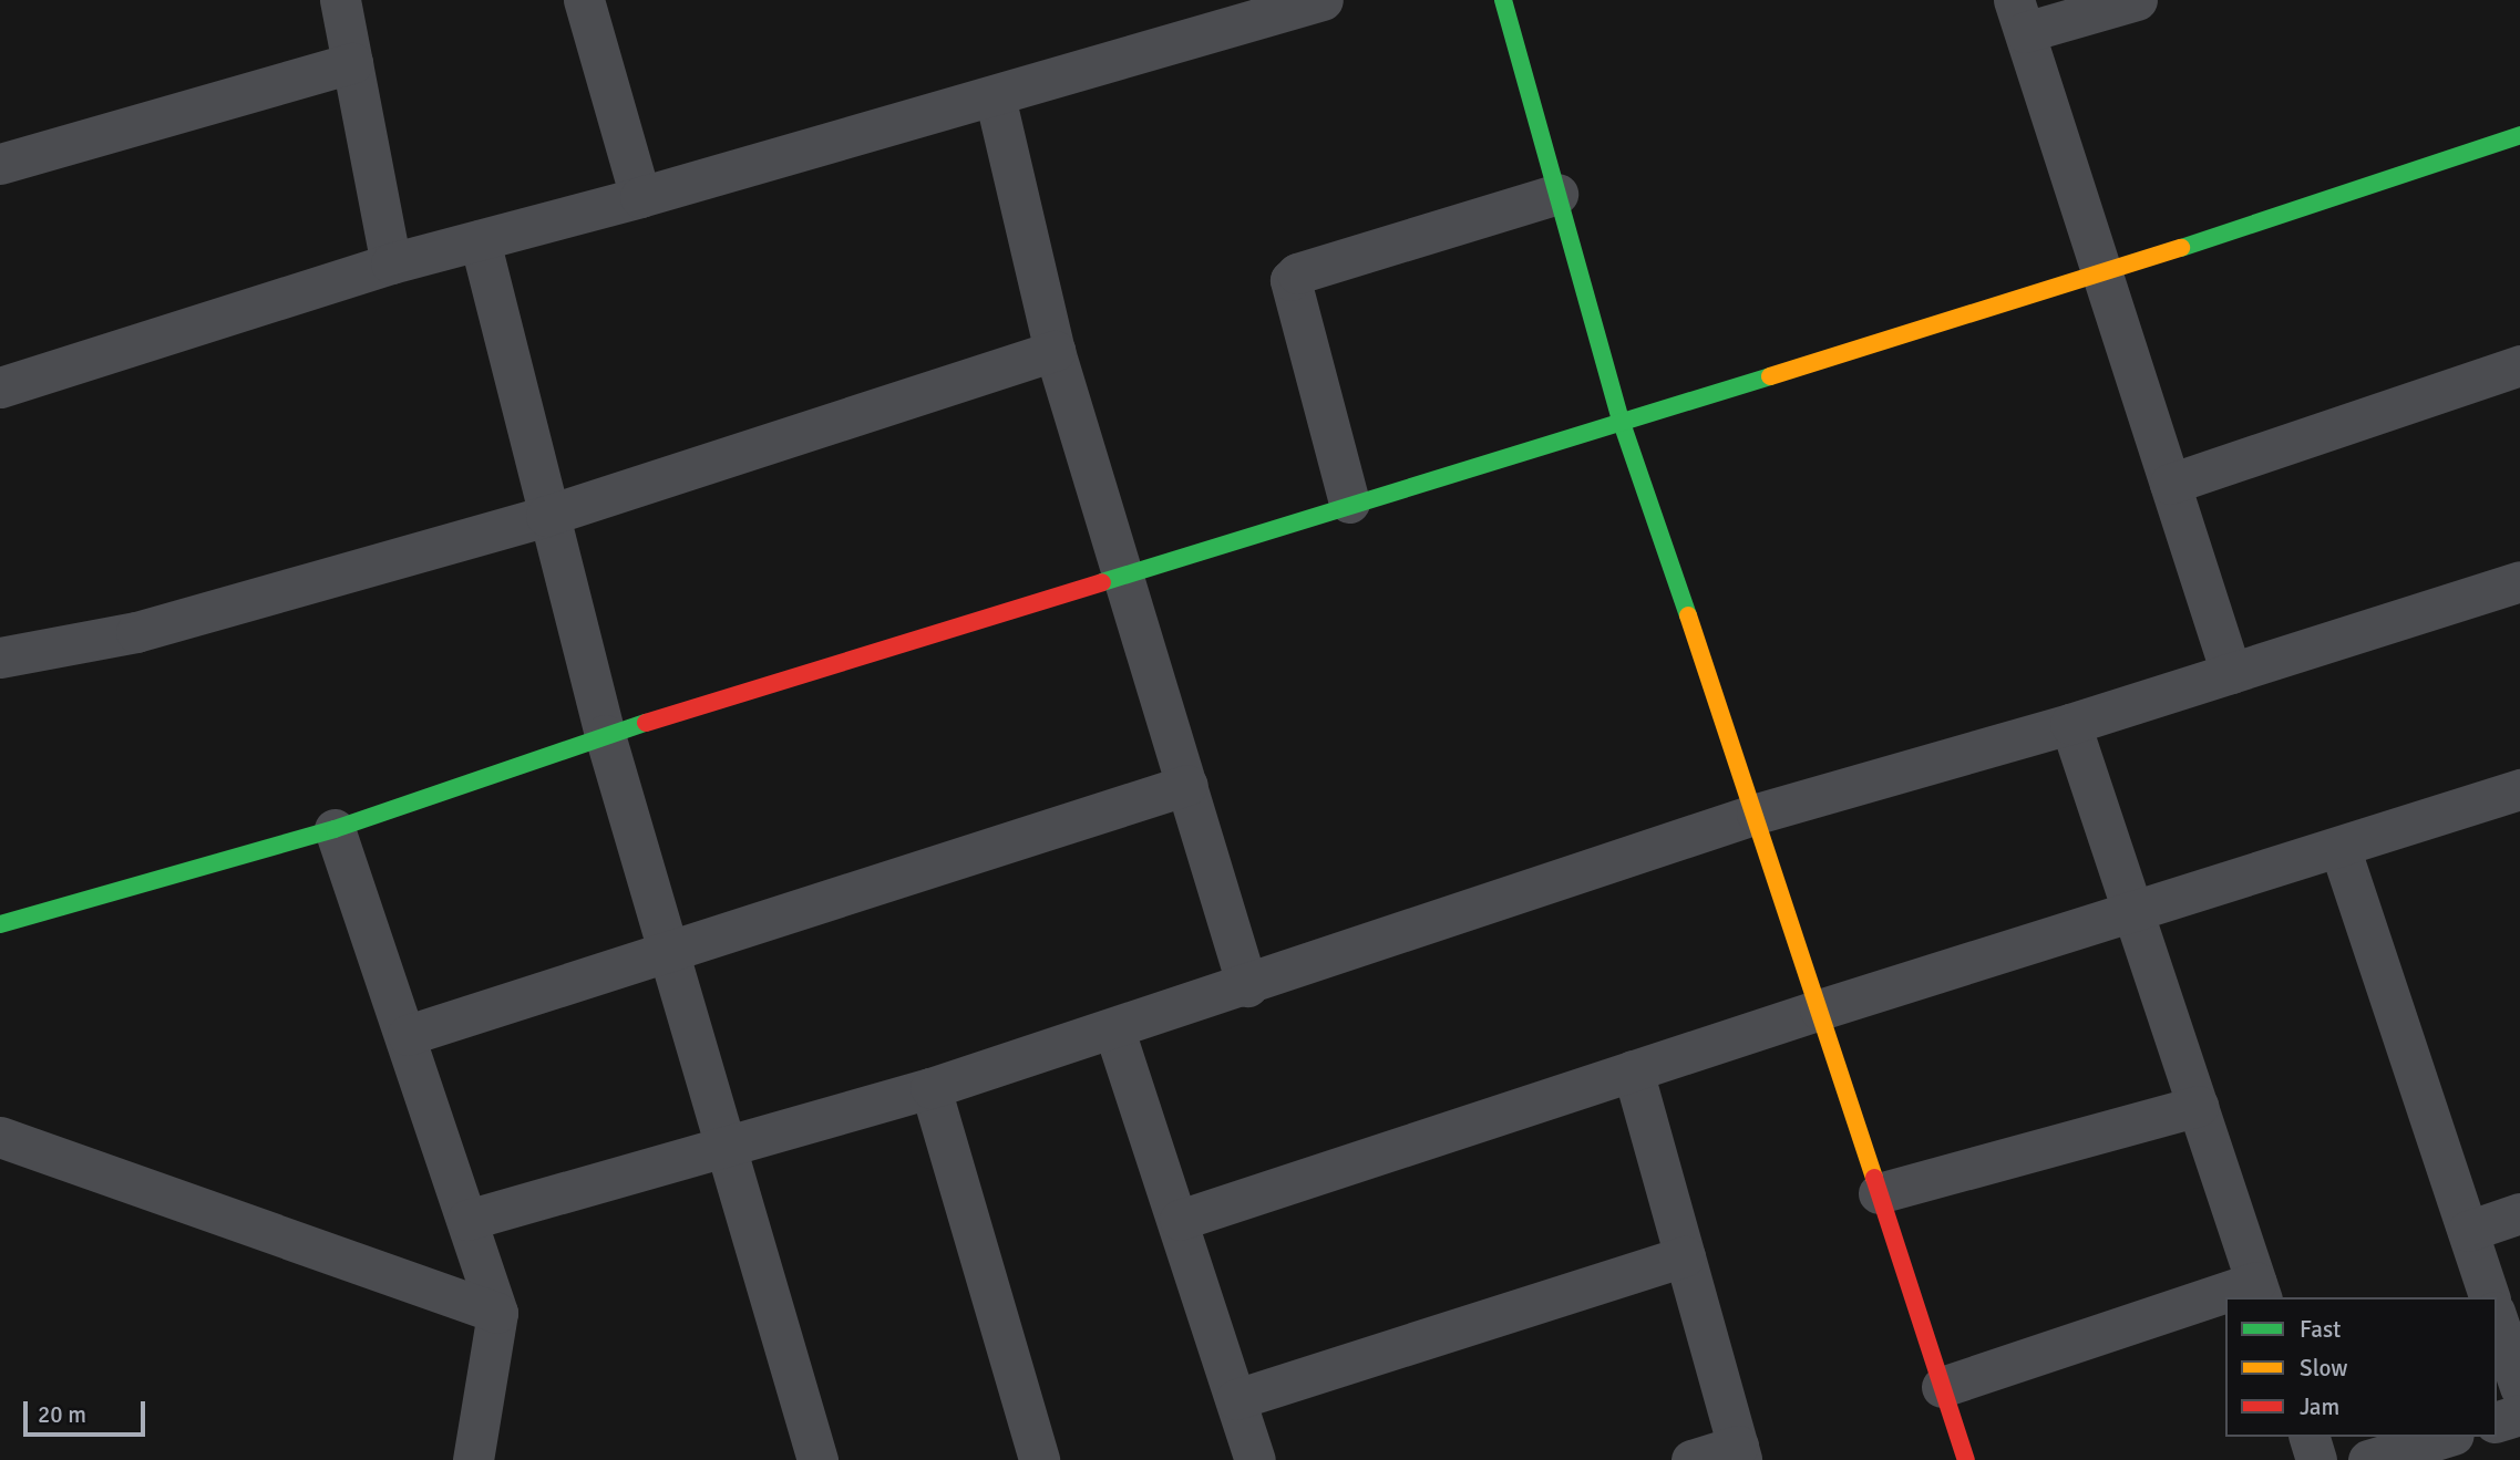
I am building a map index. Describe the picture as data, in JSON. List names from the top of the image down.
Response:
{
  "legend": ["Fast", "Slow", "Jam"],
  "scale_bar": "20 m"
}
